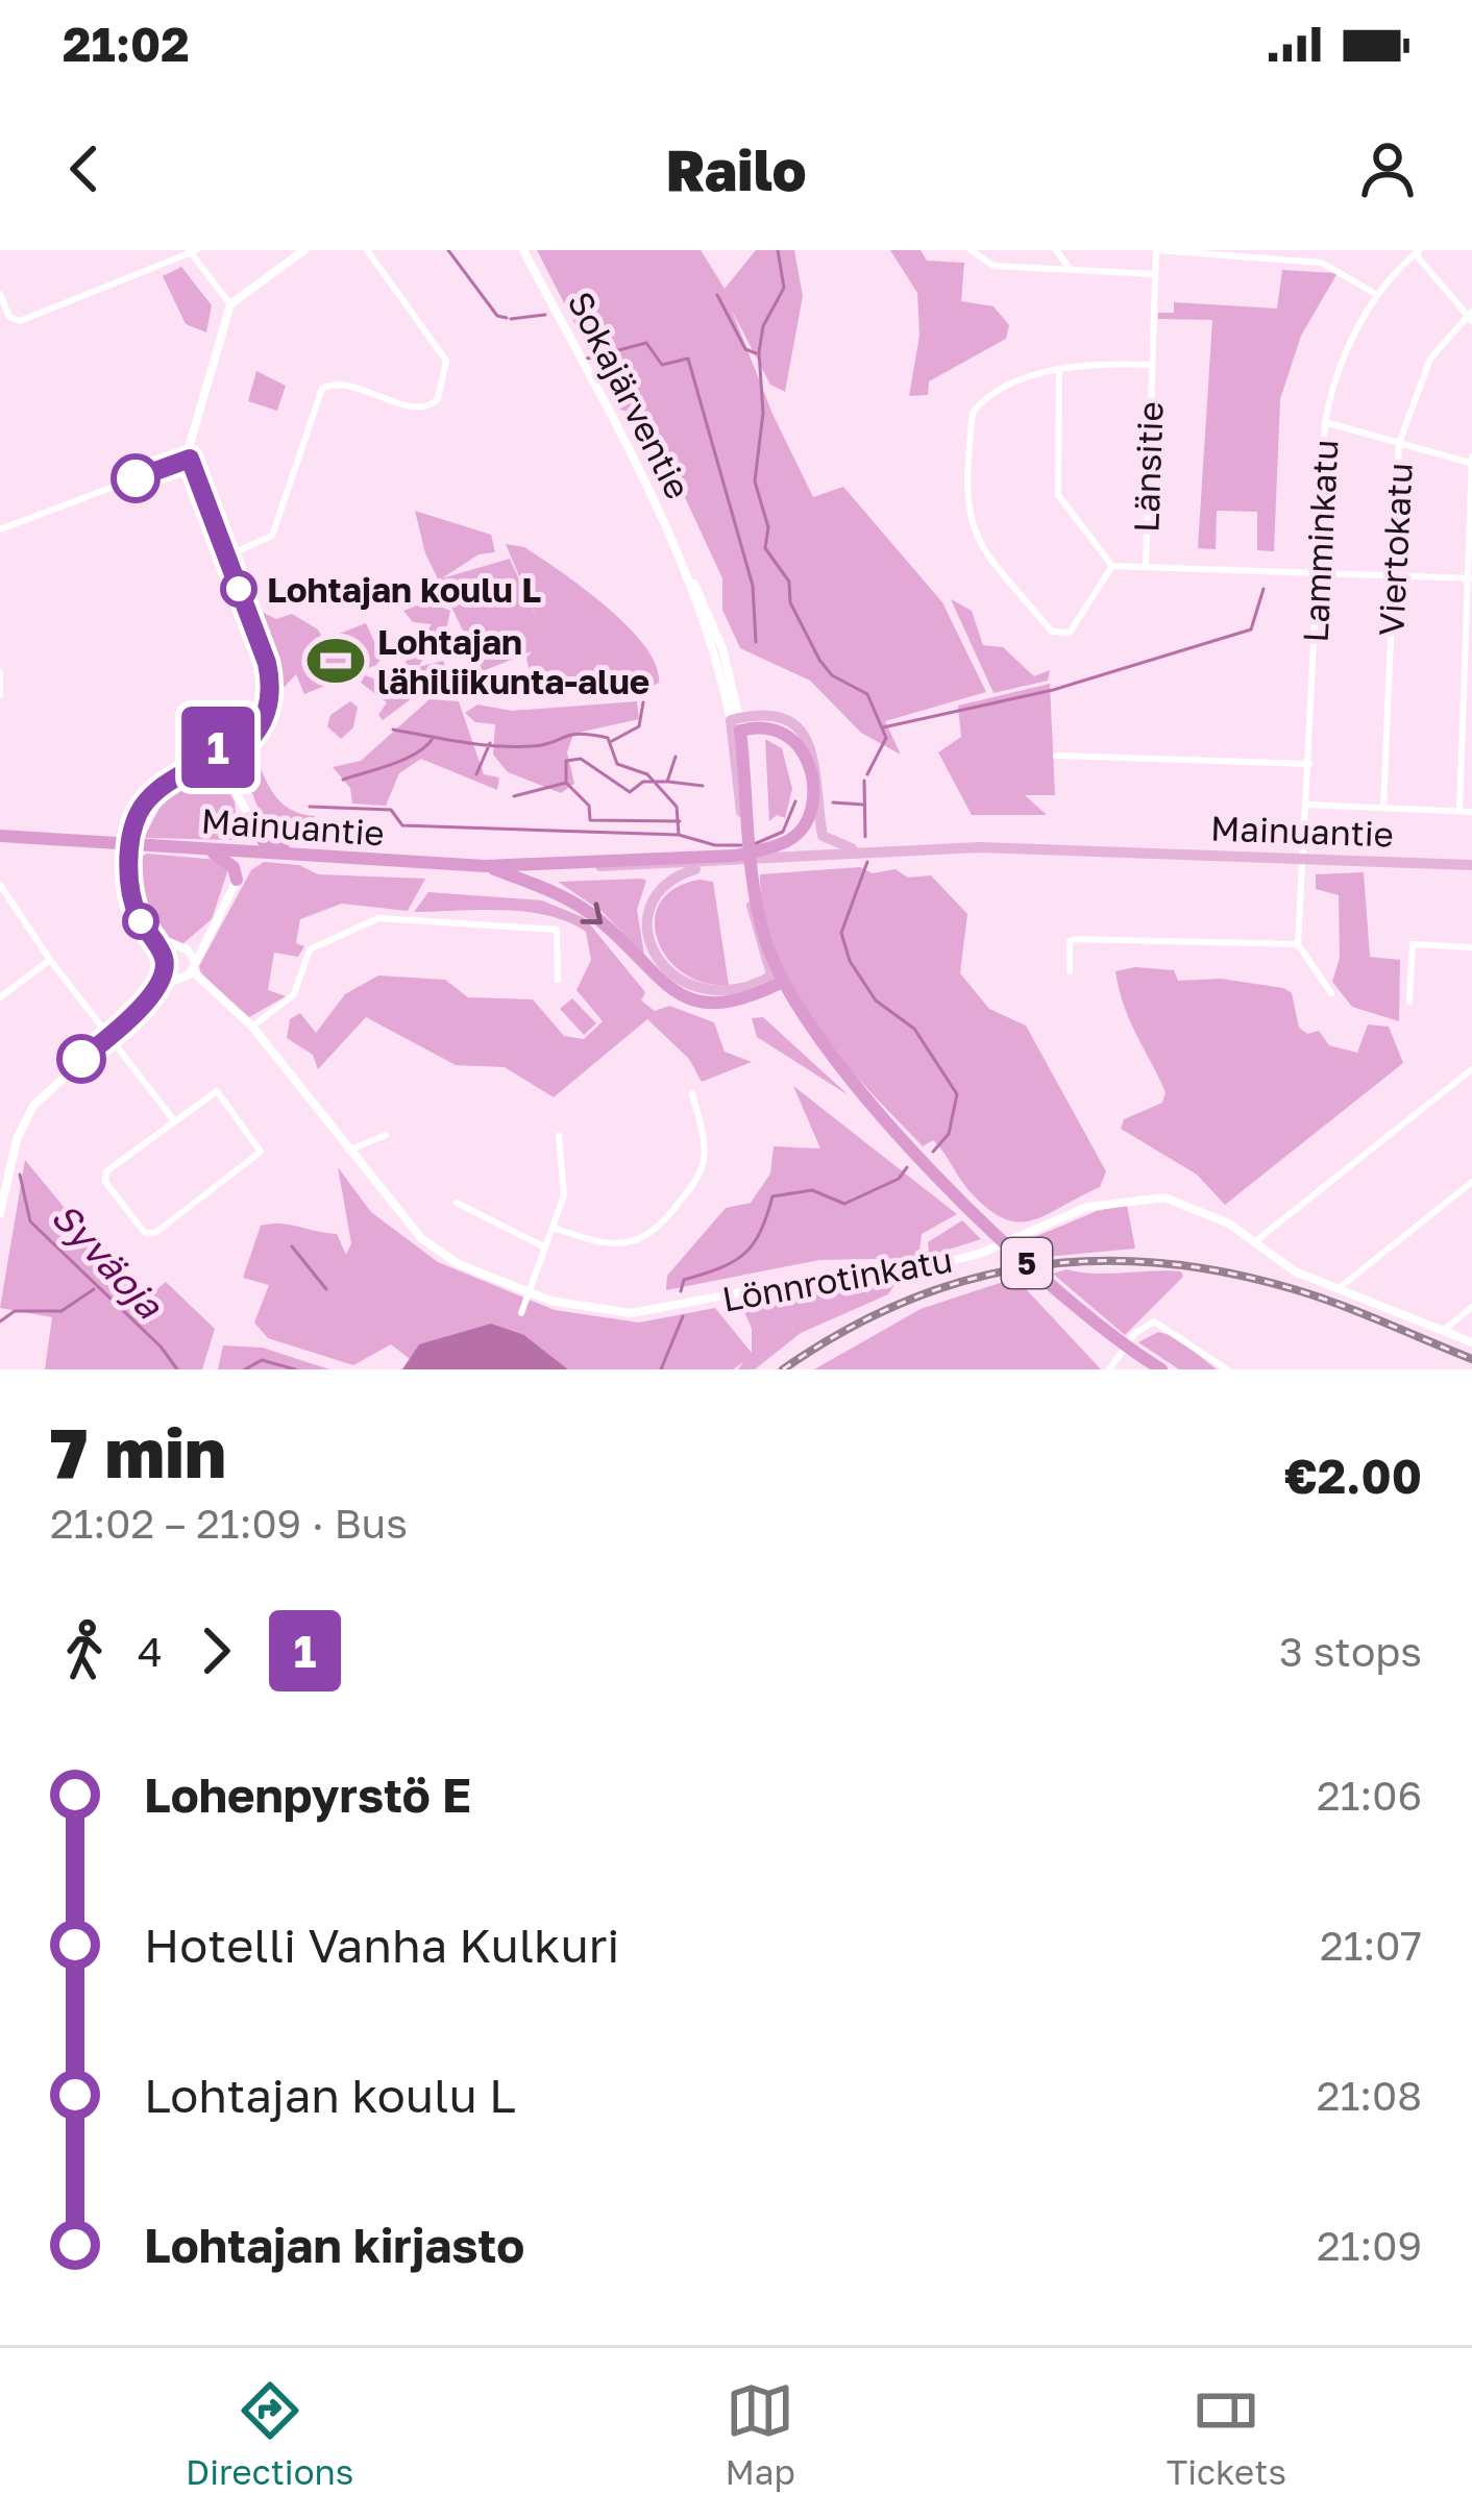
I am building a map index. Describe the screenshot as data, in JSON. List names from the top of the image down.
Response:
{
  "streets": {
    "highway": ["Sokajärventie", "Mainuantie", "5"],
    "street": [
      "Länsitie",
      "Lamminkatu",
      "Viertokatu",
      "Lönnrotinkatu"
    ]
  },
  "crossings": [
    ["Sokajärventie", "5"],
    ["Lamminkatu", "Mainuantie"]
  ],
  "water": ["Syväoja"],
  "places": {
    "other": ["Lohtajan koulu L"],
    "sports": ["Lohtajan lähiliikunta-alue"]
  },
  "lines": ["bus line 1"],
  "page": {
    "status": "21:02",
    "header": "Railo",
    "on_map": "1",
    "heading": ["7 min", "21:02 – 21:09 · Bus", "€2.00"],
    "legs": ["4", "1", "3 stops"],
    "list": [
      {
        "name": "Lohenpyrstö E",
        "value": "21:06"
      },
      {
        "name": "Hotelli Vanha Kulkuri",
        "value": "21:07"
      },
      {
        "name": "Lohtajan koulu L",
        "value": "21:08"
      },
      {
        "name": "Lohtajan kirjasto",
        "value": "21:09"
      }
    ],
    "tabs": ["Directions", "Map", "Tickets"]
  }
}
